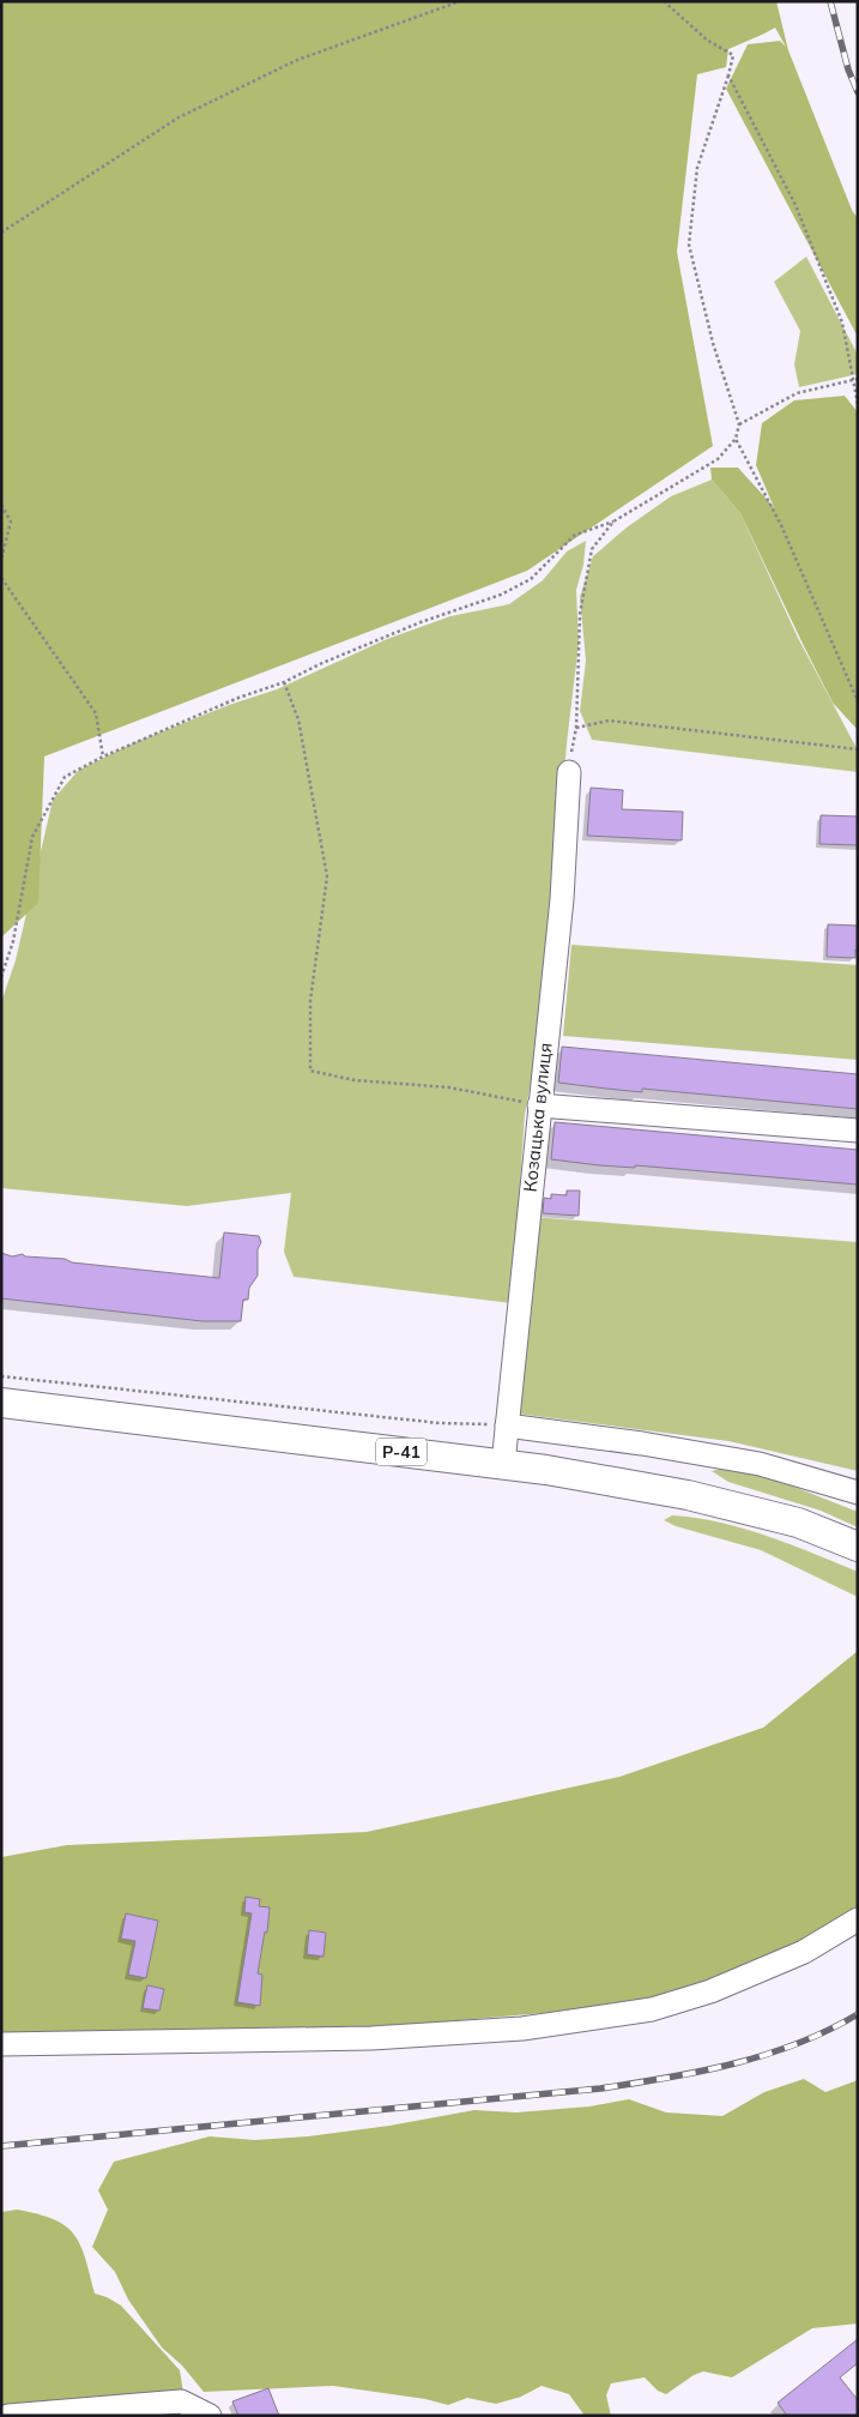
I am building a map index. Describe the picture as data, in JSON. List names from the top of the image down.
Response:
{
  "streets": {
    "main road": ["Р-41"],
    "street": ["Козацька вулиця"]
  },
  "crossings": [
    ["Козацька вулиця", "Р-41"]
  ]
}
